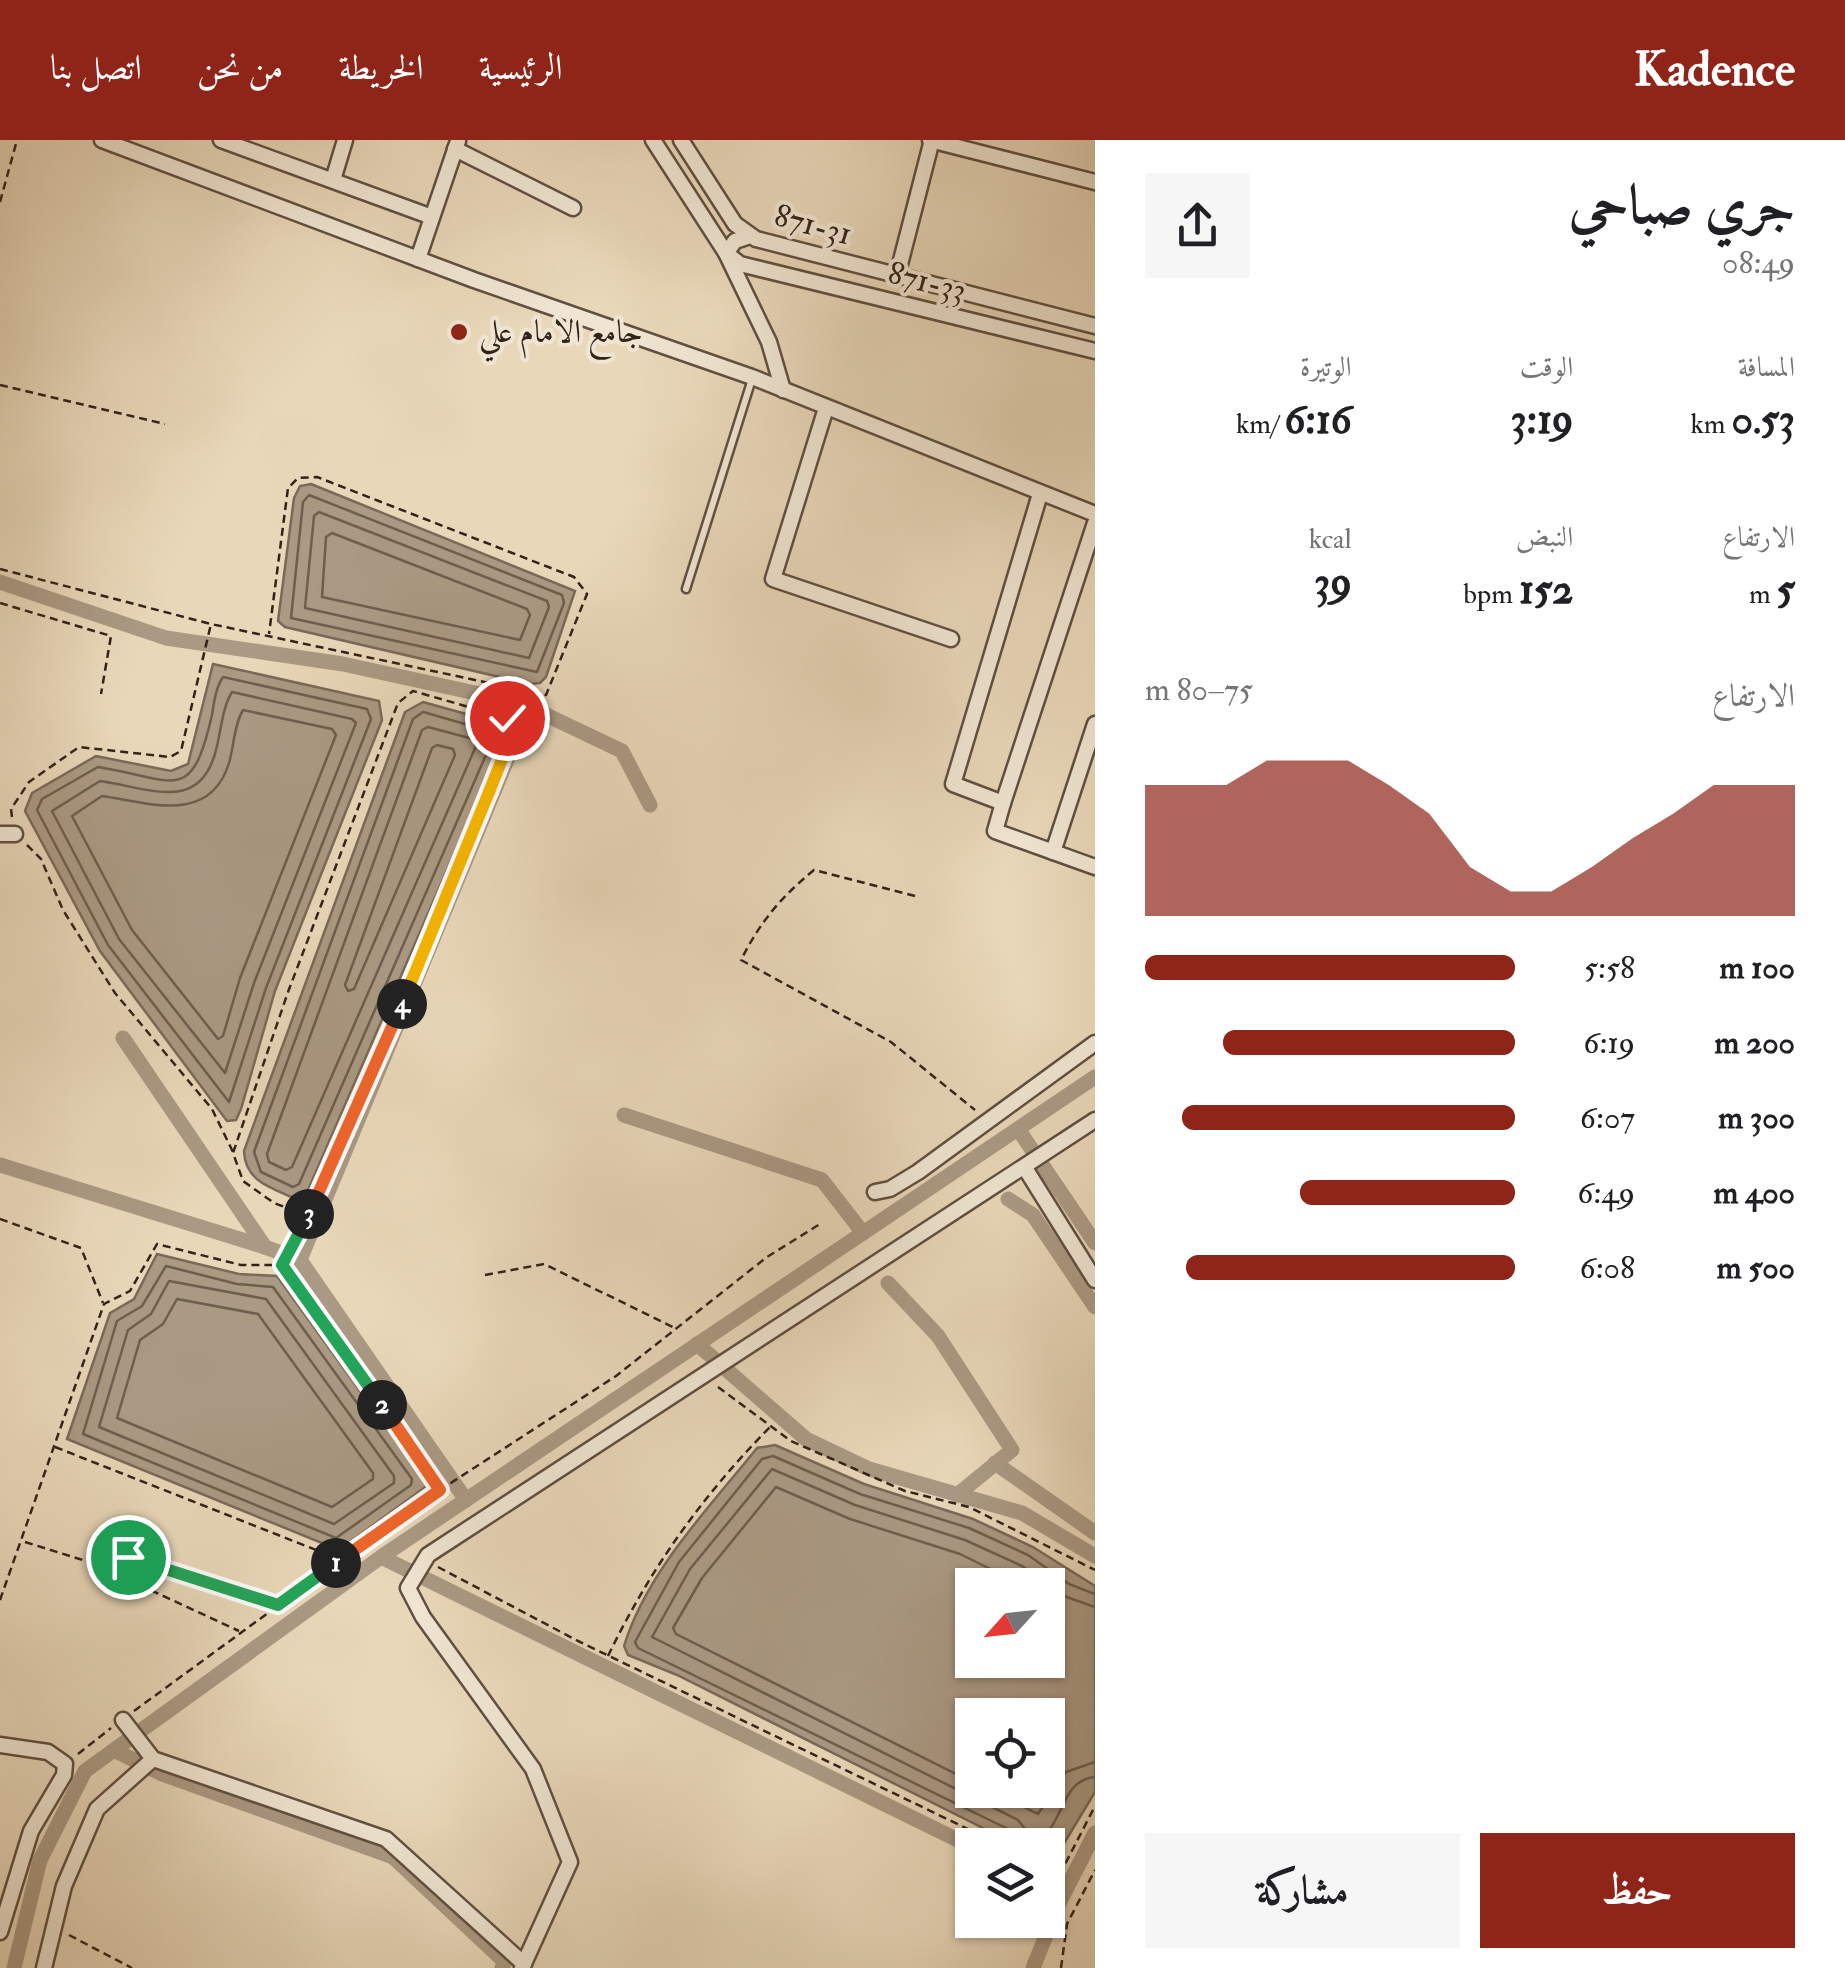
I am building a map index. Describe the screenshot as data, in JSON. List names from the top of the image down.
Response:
{
  "streets": {
    "street": ["871-31", "871-33"]
  },
  "places": ["جامع اﻻمام علي"],
  "north": "bottom left",
  "page": {
    "header": "Kadence",
    "nav": [
      "الرئيسية",
      "الخريطة",
      "من نحن",
      "اتصل بنا"
    ],
    "heading": ["جري صباحي", "08:49"],
    "stats": [
      ["المسافة", "0.53 km"],
      ["الوقت", "3:19"],
      ["الوتيرة", "6:16 /km"],
      ["الارتفاع", "5 m"],
      ["النبض", "152 bpm"],
      ["kcal", "39"]
    ],
    "chart": ["الارتفاع", "75–80 m"],
    "list": [
      {
        "name": "100 m",
        "note": "5:58"
      },
      {
        "name": "200 m",
        "note": "6:19"
      },
      {
        "name": "300 m",
        "note": "6:07"
      },
      {
        "name": "400 m",
        "note": "6:49"
      },
      {
        "name": "500 m",
        "note": "6:08"
      }
    ],
    "pins": [
      "4",
      "3",
      "2",
      "1"
    ],
    "buttons": ["حفظ", "مشاركة"]
  }
}
